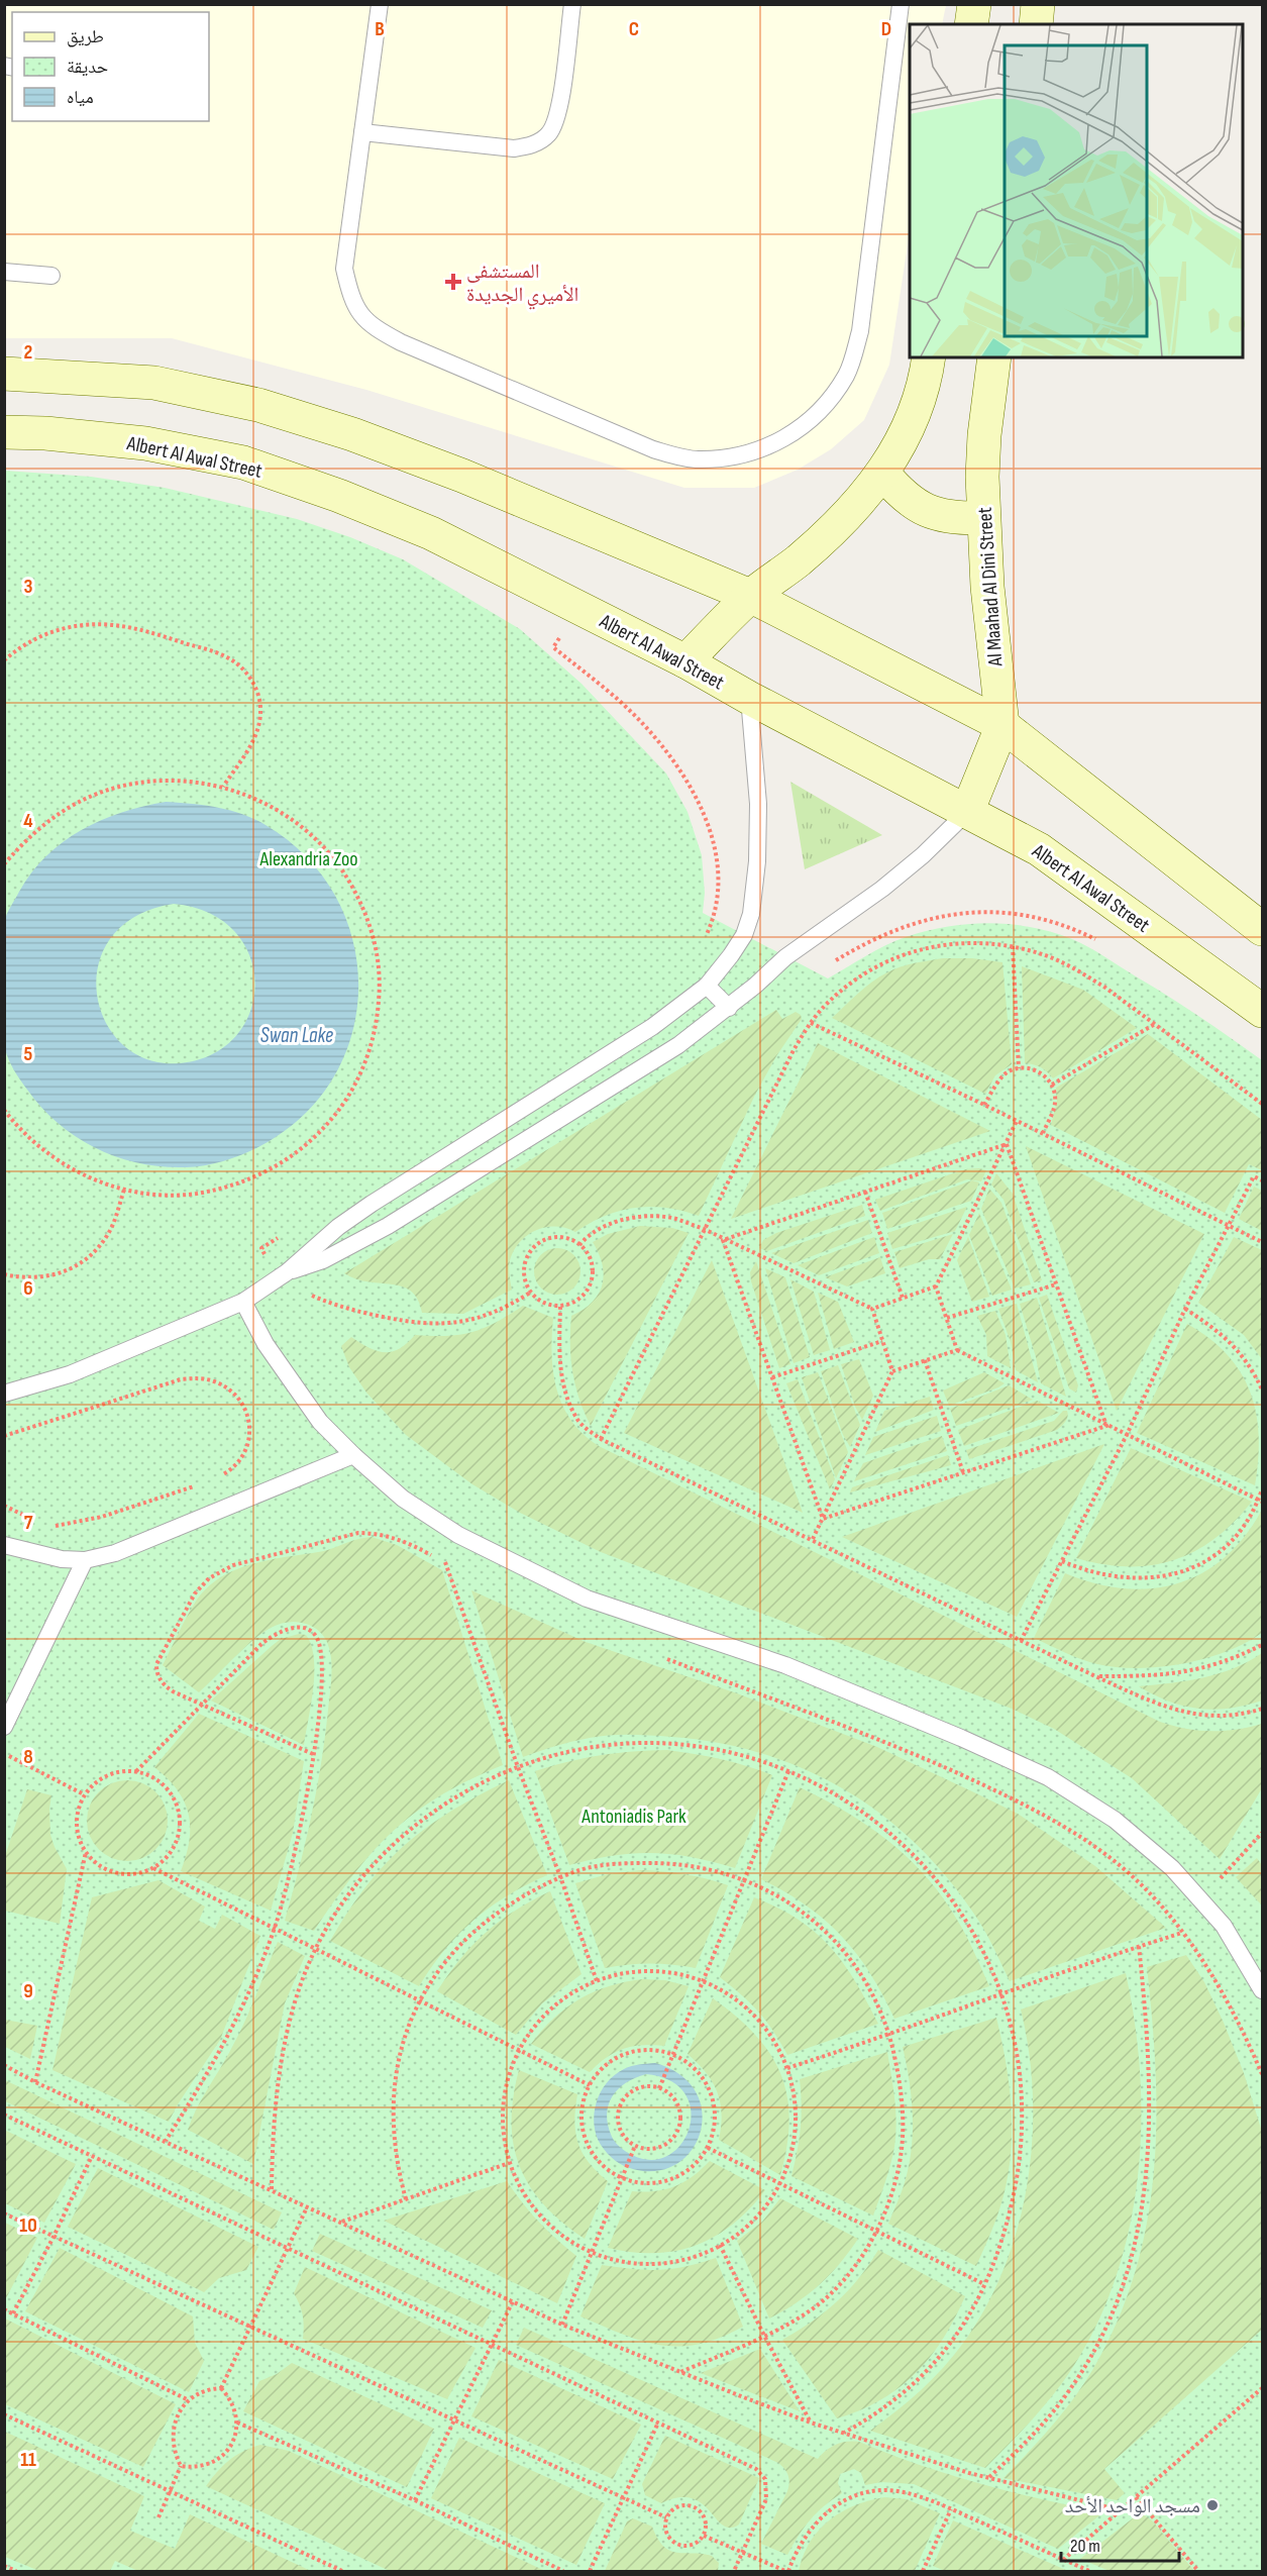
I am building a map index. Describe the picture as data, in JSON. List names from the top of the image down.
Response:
{
  "streets": {
    "main road": ["Albert Al Awal Street", "Al Maahad Al Dini Street"]
  },
  "crossings": [
    ["Albert Al Awal Street", "Al Maahad Al Dini Street"]
  ],
  "water": ["Swan Lake"],
  "parks": ["Alexandria Zoo", "Antoniadis Park"],
  "places": {
    "health": ["المستشفى الأميري الجديدة"],
    "other": ["مسجد الواحد الأحد"]
  },
  "legend": ["طريق", "حديقة", "مياه"],
  "scale_bar": "20 m",
  "grid": {
    "columns": ["B", "C", "D"],
    "rows": [
      "2",
      "3",
      "4",
      "5",
      "6",
      "7",
      "8",
      "9",
      "10",
      "11"
    ]
  }
}
